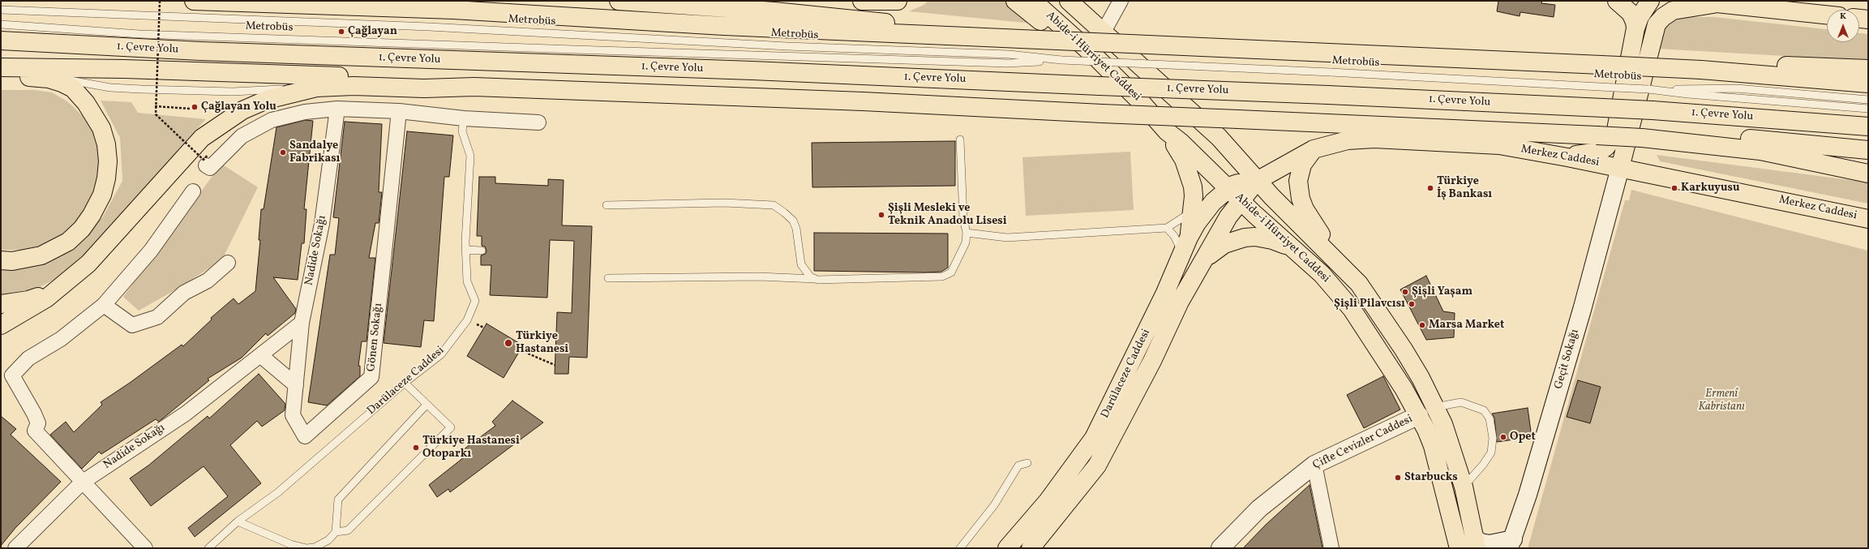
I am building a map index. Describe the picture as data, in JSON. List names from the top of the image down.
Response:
{
  "streets": {
    "main road": [
      "1. Çevre Yolu",
      "Abide-i Hürriyet Caddesi",
      "Merkez Caddesi",
      "Geçit Sokağı",
      "Darülaceze Caddesi",
      "Çifte Cevizler Caddesi"
    ],
    "street": ["Nadide Sokağı", "Gönen Sokağı"],
    "lane": ["Metrobüs"]
  },
  "crossings": [
    ["Abide-i Hürriyet Caddesi", "Merkez Caddesi"],
    ["Abide-i Hürriyet Caddesi", "Darülaceze Caddesi"],
    ["Abide-i Hürriyet Caddesi", "Çifte Cevizler Caddesi"],
    ["Merkez Caddesi", "Geçit Sokağı"],
    ["Merkez Caddesi", "Darülaceze Caddesi"],
    ["Nadide Sokağı", "Gönen Sokağı"]
  ],
  "parks": ["Ermenî Kabristanı"],
  "places": [
    "Çağlayan",
    "Çağlayan Yolu",
    "Sandalye Fabrikası",
    "Türkiye İş Bankası",
    "Karkuyusu",
    "Şişli Mesleki ve Teknik Anadolu Lisesi",
    "Şişli Yaşam",
    "Şişli Pilavcısı",
    "Marsa Market",
    "Türkiye Hastanesi",
    "Opet",
    "Türkiye Hastanesi Otoparkı",
    "Starbucks"
  ],
  "north": "top"
}
